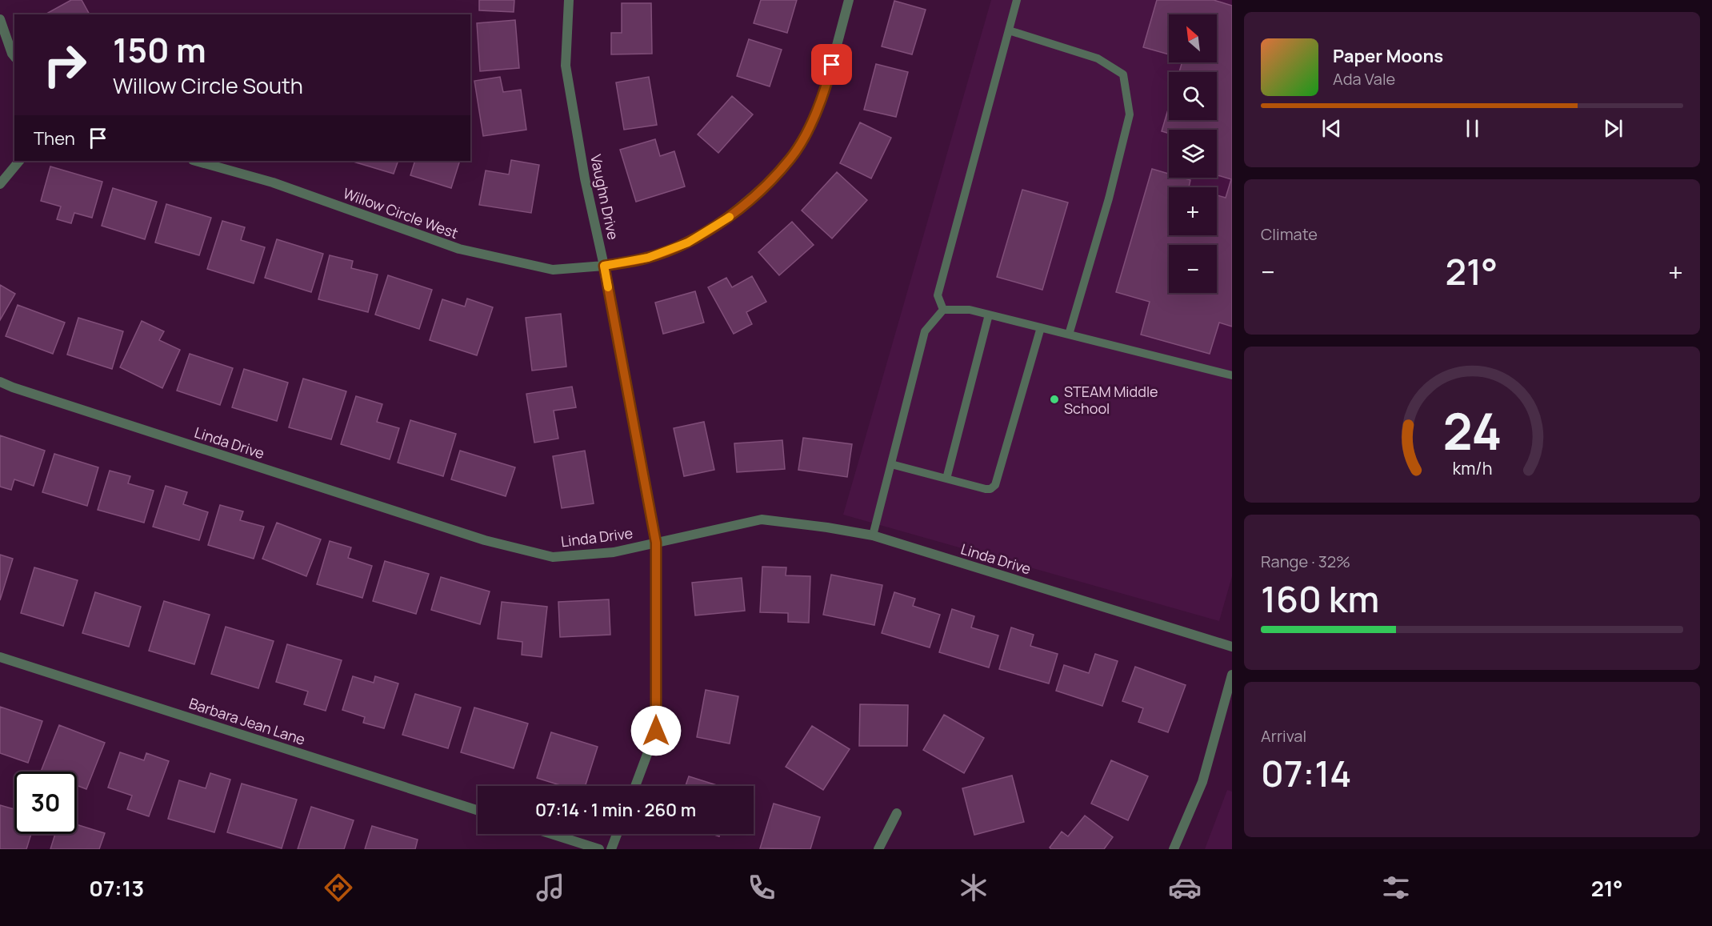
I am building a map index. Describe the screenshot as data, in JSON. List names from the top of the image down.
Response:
{
  "streets": {
    "street": [
      "Vaughn Drive",
      "Willow Circle West",
      "Linda Drive",
      "Barbara Jean Lane"
    ]
  },
  "crossings": [
    ["Vaughn Drive", "Willow Circle West"],
    ["Vaughn Drive", "Linda Drive"]
  ],
  "places": ["STEAM Middle School"],
  "north": "top left",
  "page": {
    "map_buttons": ["+", "−"],
    "turn": ["150 m", "Willow Circle South"],
    "song": ["Paper Moons", "Ada Vale"],
    "then": "Then",
    "tile": [
      "Climate",
      ["Range · 32%", "160 km"],
      ["Arrival", "07:14"]
    ],
    "heat": ["−", "21°", "+"],
    "limit": "30",
    "trip": "07:14 · 1 min · 260 m",
    "tabs": ["07:13", "21°"],
    "gauge": ["24", "km/h"]
  }
}
